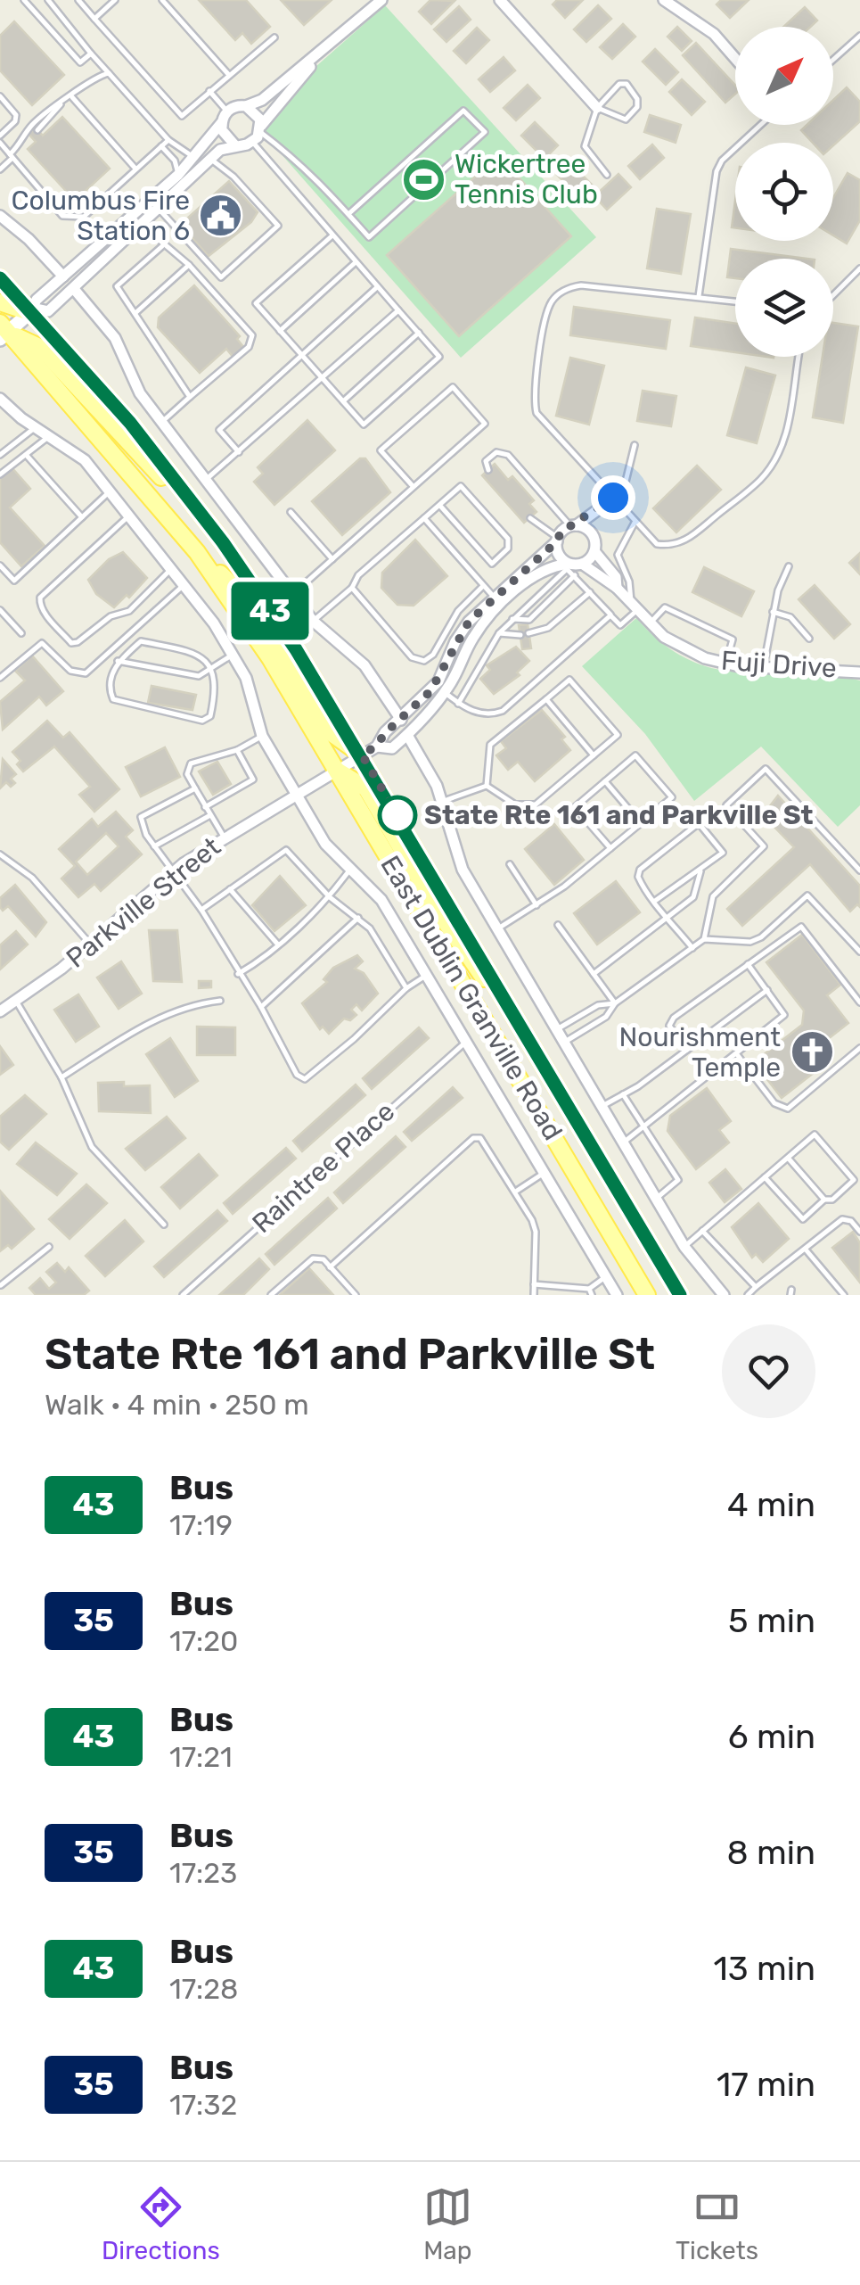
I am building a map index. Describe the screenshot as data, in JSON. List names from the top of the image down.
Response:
{
  "streets": {
    "main road": ["East Dublin Granville Road"],
    "street": ["Fuji Drive", "Parkville Street"],
    "lane": ["Raintree Place"]
  },
  "crossings": [
    ["Parkville Street", "East Dublin Granville Road"],
    ["East Dublin Granville Road", "Raintree Place"]
  ],
  "places": {
    "sports": ["Wickertree Tennis Club"],
    "public building": ["Columbus Fire Station 6"],
    "other": ["State Rte 161 and Parkville St"],
    "church": ["Nourishment Temple"]
  },
  "lines": ["bus line 43"],
  "north": "top right",
  "page": {
    "on_map": "43",
    "heading": ["State Rte 161 and Parkville St", "Walk · 4 min · 250 m"],
    "list": [
      {
        "mark": "43",
        "name": "Bus",
        "note": "17:19",
        "value": "4 min"
      },
      {
        "mark": "35",
        "name": "Bus",
        "note": "17:20",
        "value": "5 min"
      },
      {
        "mark": "43",
        "name": "Bus",
        "note": "17:21",
        "value": "6 min"
      },
      {
        "mark": "35",
        "name": "Bus",
        "note": "17:23",
        "value": "8 min"
      },
      {
        "mark": "43",
        "name": "Bus",
        "note": "17:28",
        "value": "13 min"
      },
      {
        "mark": "35",
        "name": "Bus",
        "note": "17:32",
        "value": "17 min"
      }
    ],
    "tabs": ["Directions", "Map", "Tickets"]
  }
}
